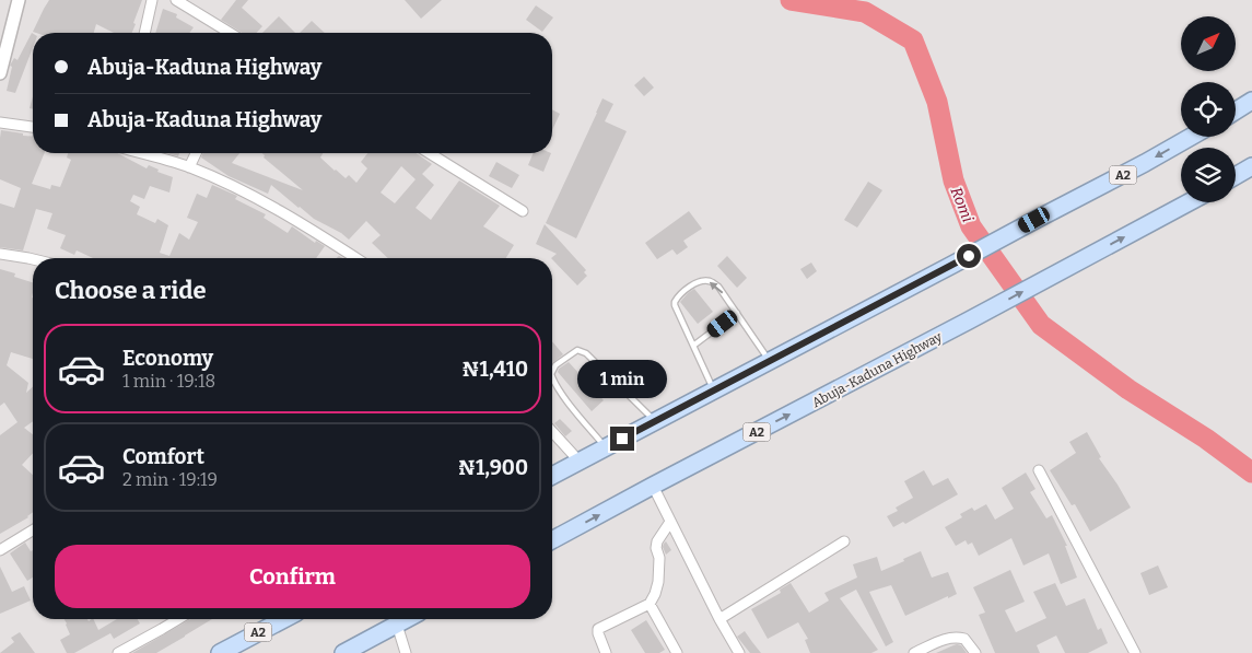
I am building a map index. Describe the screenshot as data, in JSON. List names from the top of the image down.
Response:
{
  "streets": {
    "highway": ["A2", "Abuja-Kaduna Highway"]
  },
  "water": ["Romi"],
  "north": "top right",
  "page": {
    "banner": ["Abuja-Kaduna Highway", "Abuja-Kaduna Highway"],
    "heading": "Choose a ride",
    "list": [
      {
        "name": "Economy",
        "note": "1 min · 19:18",
        "value": "₦1,410"
      },
      {
        "name": "Comfort",
        "note": "2 min · 19:19",
        "value": "₦1,900"
      }
    ],
    "bubble": "1 min",
    "buttons": "Confirm"
  }
}
